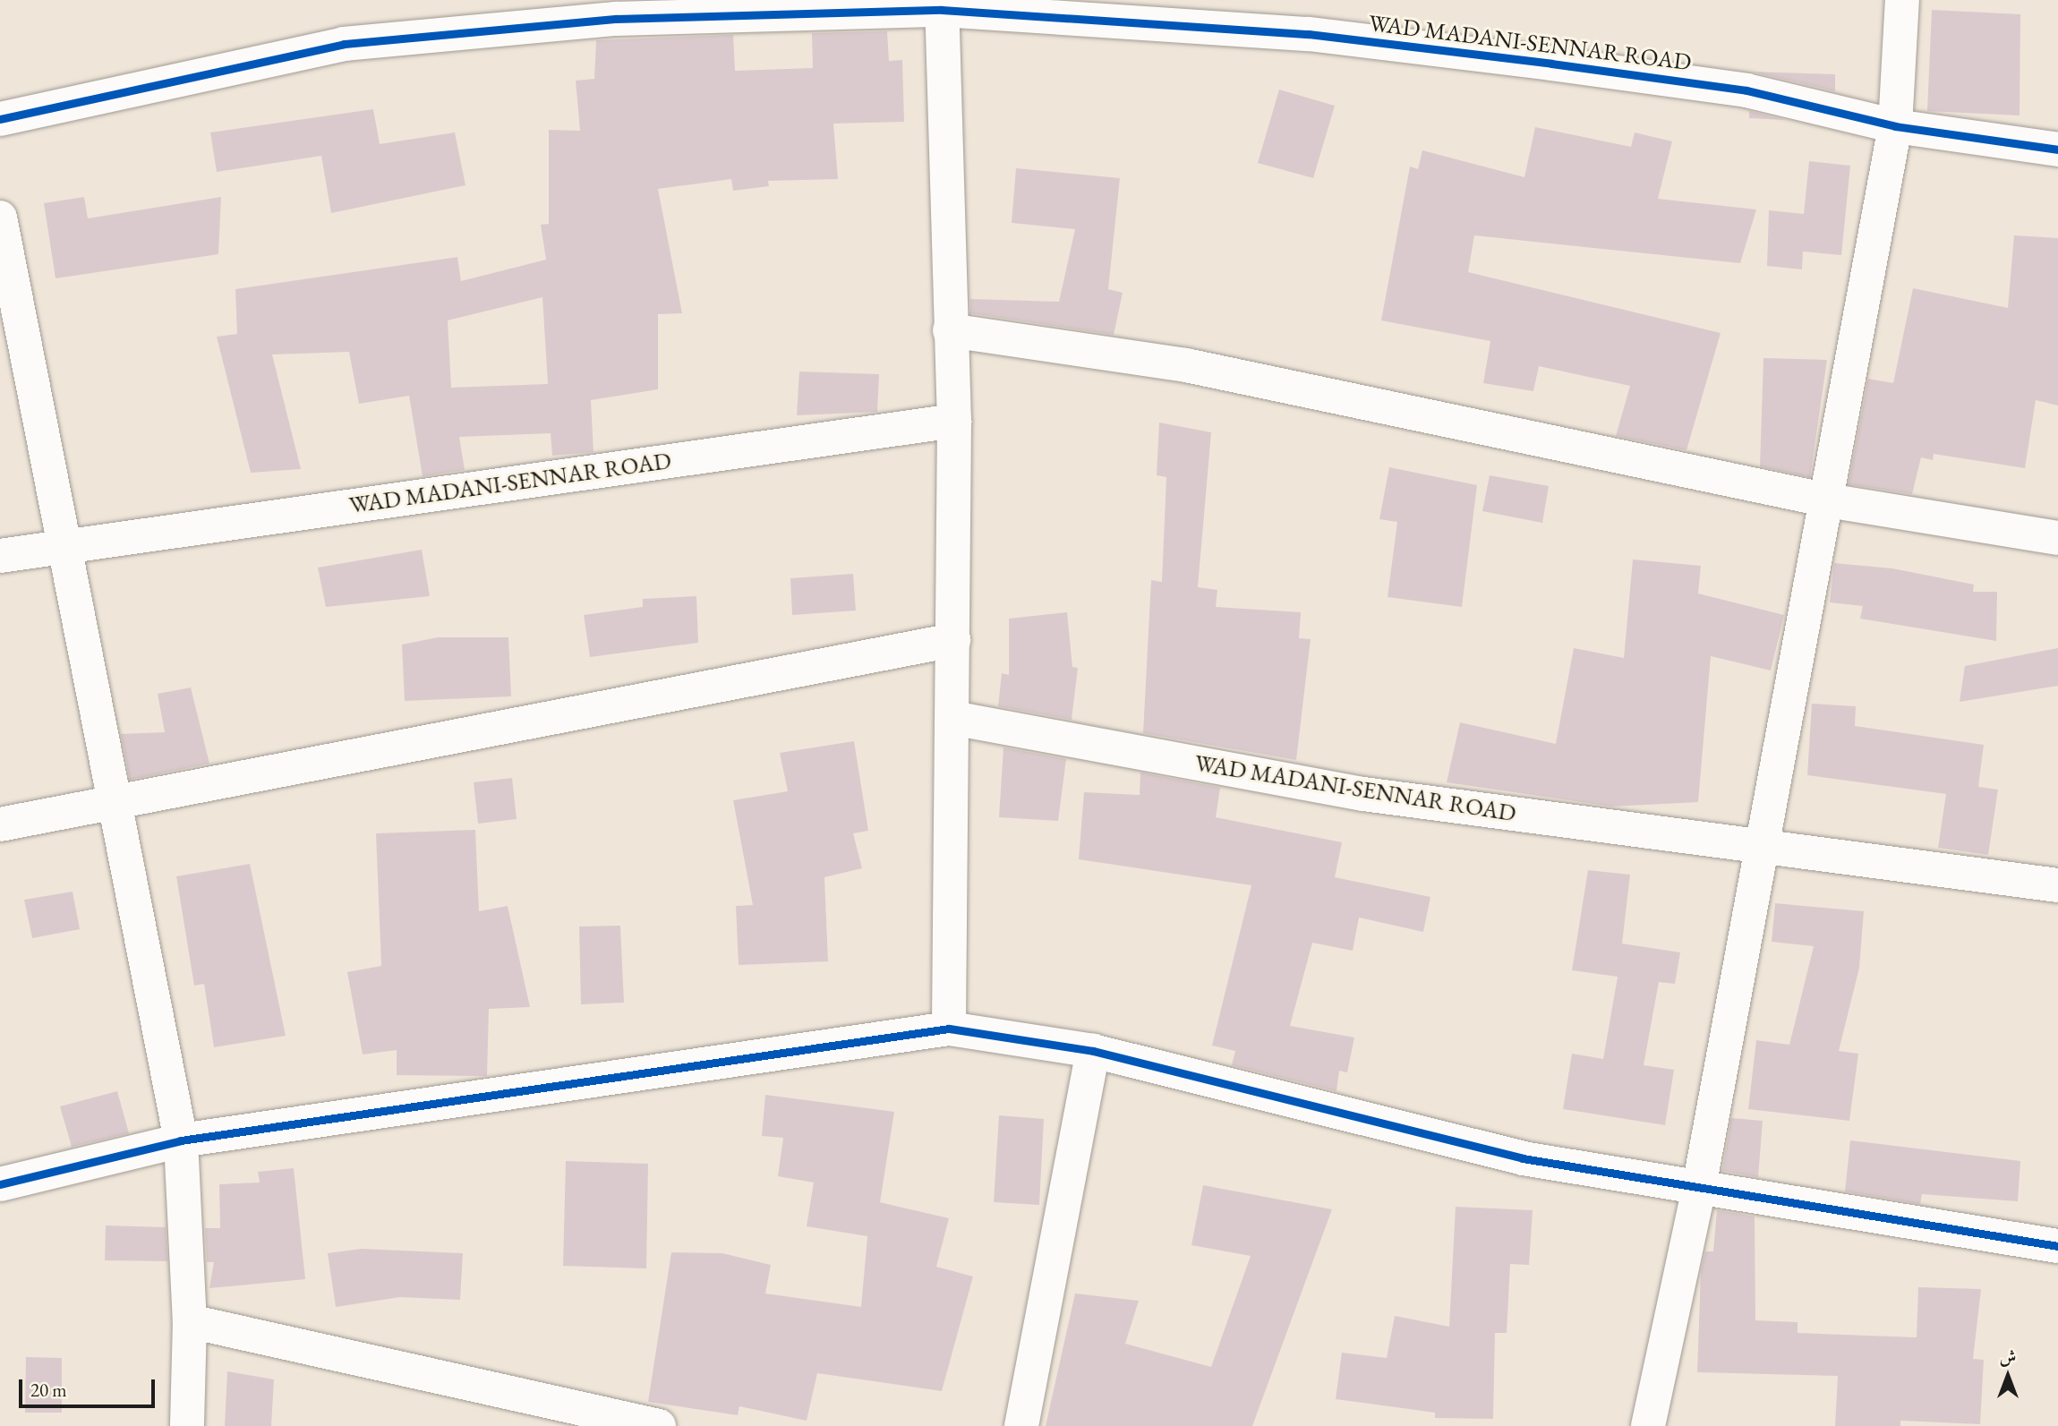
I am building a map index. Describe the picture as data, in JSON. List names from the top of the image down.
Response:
{
  "streets": {
    "street": ["WAD MADANI-SENNAR ROAD"]
  },
  "scale_bar": "20 m",
  "north": "top"
}
